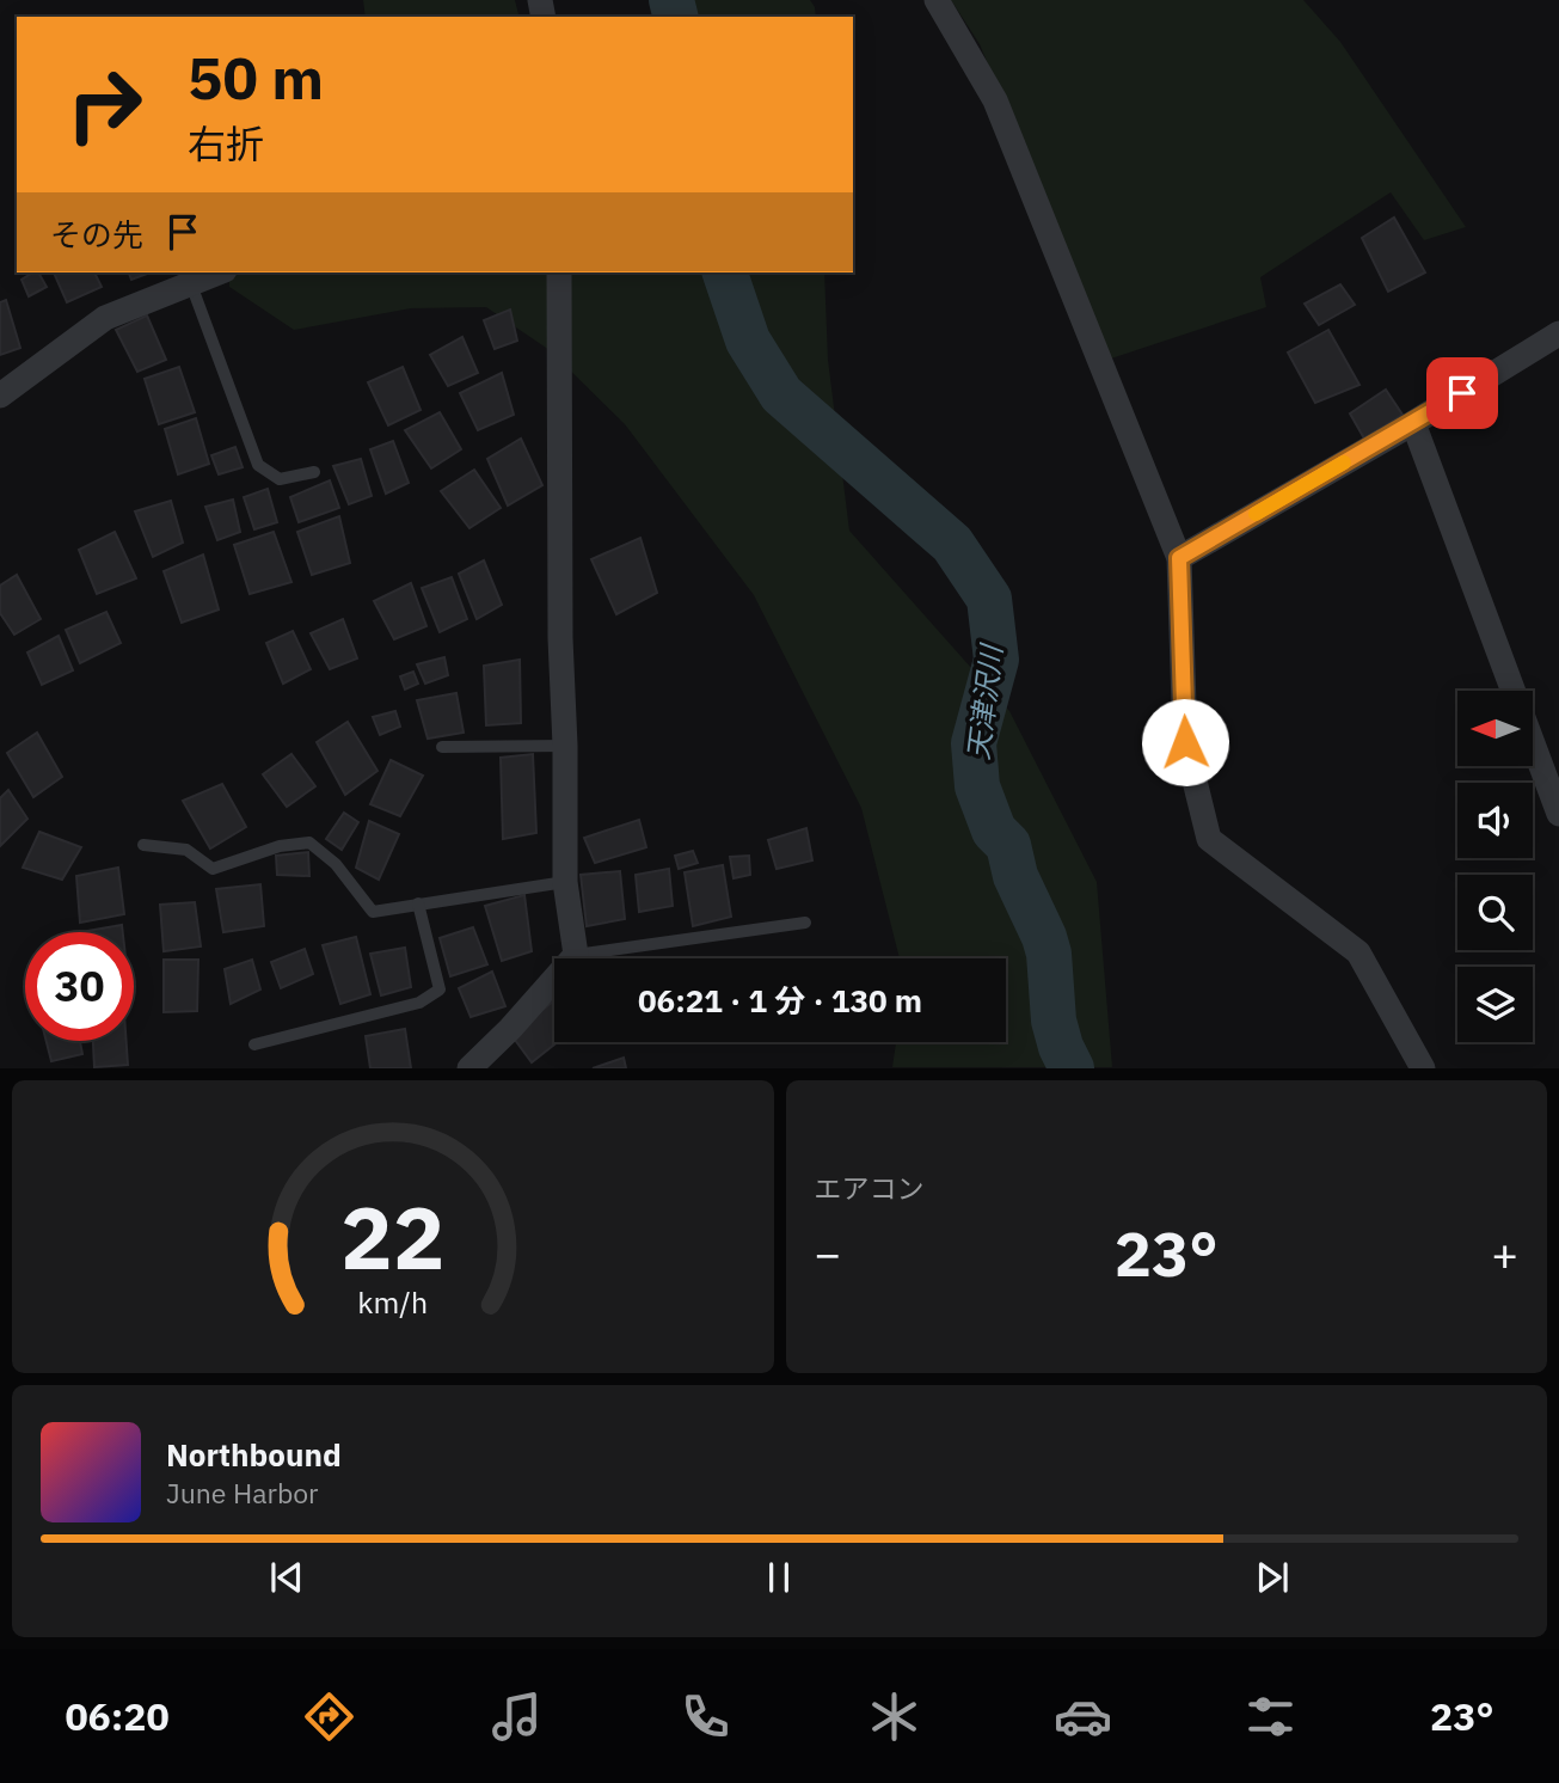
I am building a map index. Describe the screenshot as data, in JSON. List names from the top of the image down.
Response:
{
  "water": ["天津沢川"],
  "north": "left",
  "page": {
    "turn": ["50 m", "右折"],
    "then": "その先",
    "limit": "30",
    "trip": "06:21 · 1 分 · 130 m",
    "tile": "エアコン",
    "heat": ["−", "23°", "+"],
    "song": ["Northbound", "June Harbor"],
    "tabs": ["06:20", "23°"],
    "gauge": ["22", "km/h"]
  }
}
